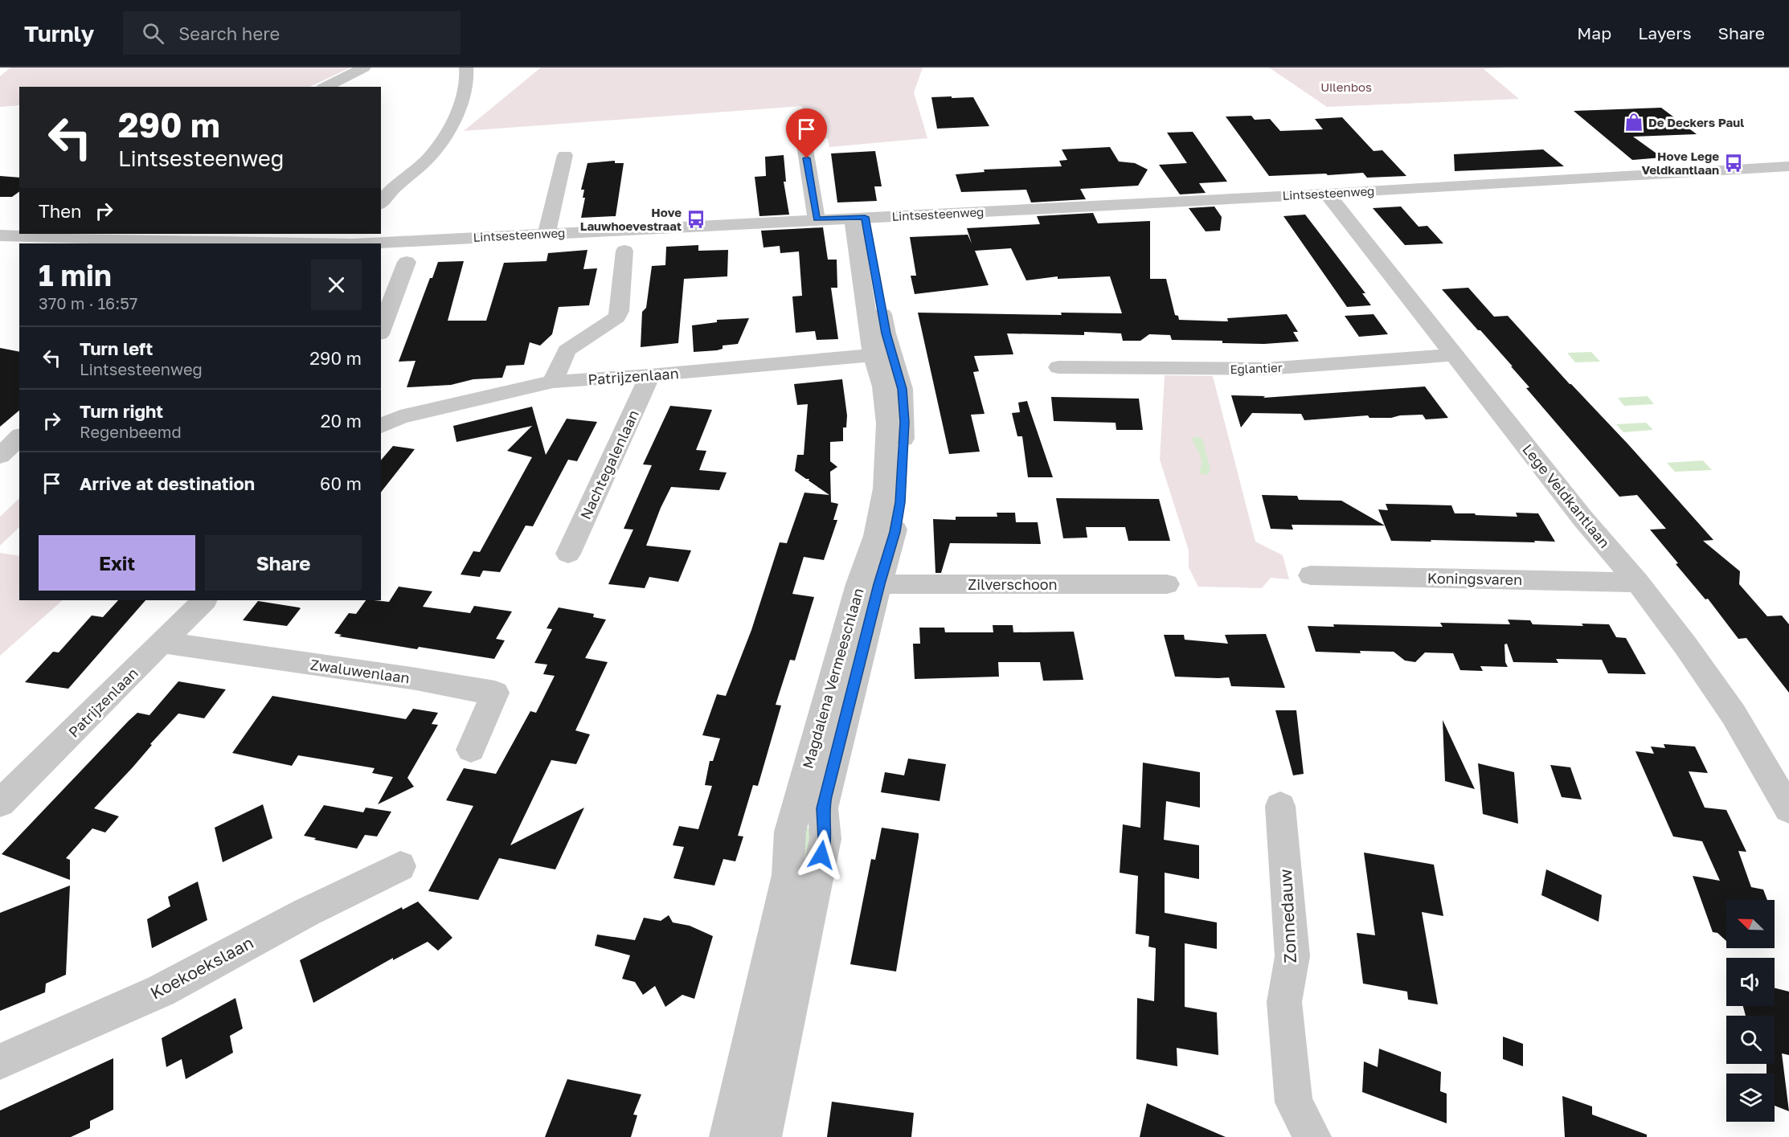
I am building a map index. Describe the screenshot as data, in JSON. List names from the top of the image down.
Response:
{
  "streets": {
    "street": [
      "Lintsesteenweg",
      "Eglantier",
      "Patrijzenlaan",
      "Nachtegalenlaan",
      "Lege Veldkantlaan",
      "Koningsvaren",
      "Zilverschoon",
      "Zwaluwenlaan",
      "Magdalena Vermeeschlaan",
      "Zonnedauw",
      "Koekoekslaan"
    ]
  },
  "crossings": [
    ["Lintsesteenweg", "Lege Veldkantlaan"],
    ["Lintsesteenweg", "Magdalena Vermeeschlaan"],
    ["Eglantier", "Lege Veldkantlaan"],
    ["Patrijzenlaan", "Nachtegalenlaan"],
    ["Patrijzenlaan", "Zwaluwenlaan"],
    ["Patrijzenlaan", "Magdalena Vermeeschlaan"],
    ["Lege Veldkantlaan", "Koningsvaren"],
    ["Zilverschoon", "Magdalena Vermeeschlaan"]
  ],
  "parks": ["Uilenbos"],
  "places": {
    "shop": ["De Deckers Paul"],
    "bus stop": ["Hove Lege Veldkantlaan", "Hove Lauwhoevestraat"]
  },
  "north": "top left",
  "page": {
    "header": "Turnly",
    "search": "Search here",
    "nav": ["Map", "Layers", "Share"],
    "turn": ["290 m", "Lintsesteenweg"],
    "then": "Then",
    "heading": ["1 min", "370 m · 16:57"],
    "list": [
      {
        "name": "Turn left",
        "note": "Lintsesteenweg",
        "value": "290 m"
      },
      {
        "name": "Turn right",
        "note": "Regenbeemd",
        "value": "20 m"
      },
      {
        "name": "Arrive at destination",
        "value": "60 m"
      }
    ],
    "buttons": ["Exit", "Share"]
  }
}
